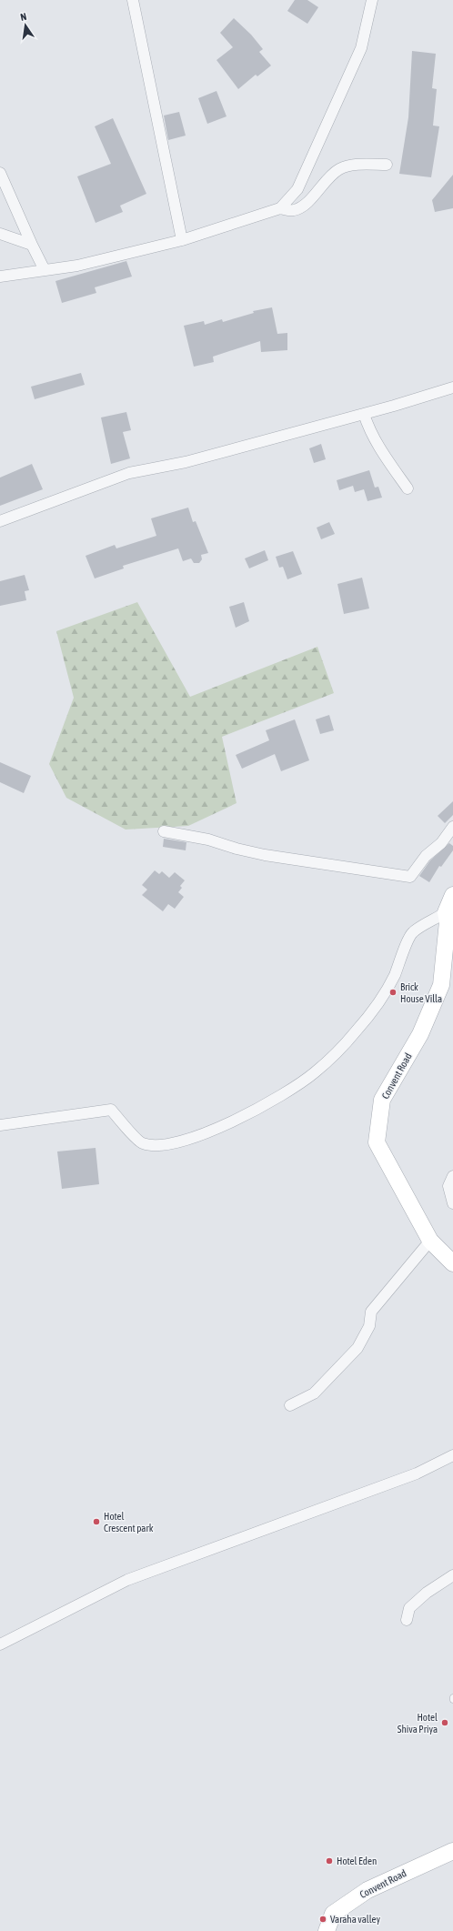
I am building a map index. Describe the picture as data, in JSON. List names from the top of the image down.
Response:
{
  "streets": {
    "main road": ["Convent Road"]
  },
  "places": [
    "Brick House Villa",
    "Hotel Crescent park",
    "Hotel Shiva Priya",
    "Hotel Eden",
    "Varaha valley"
  ],
  "north": "top"
}
